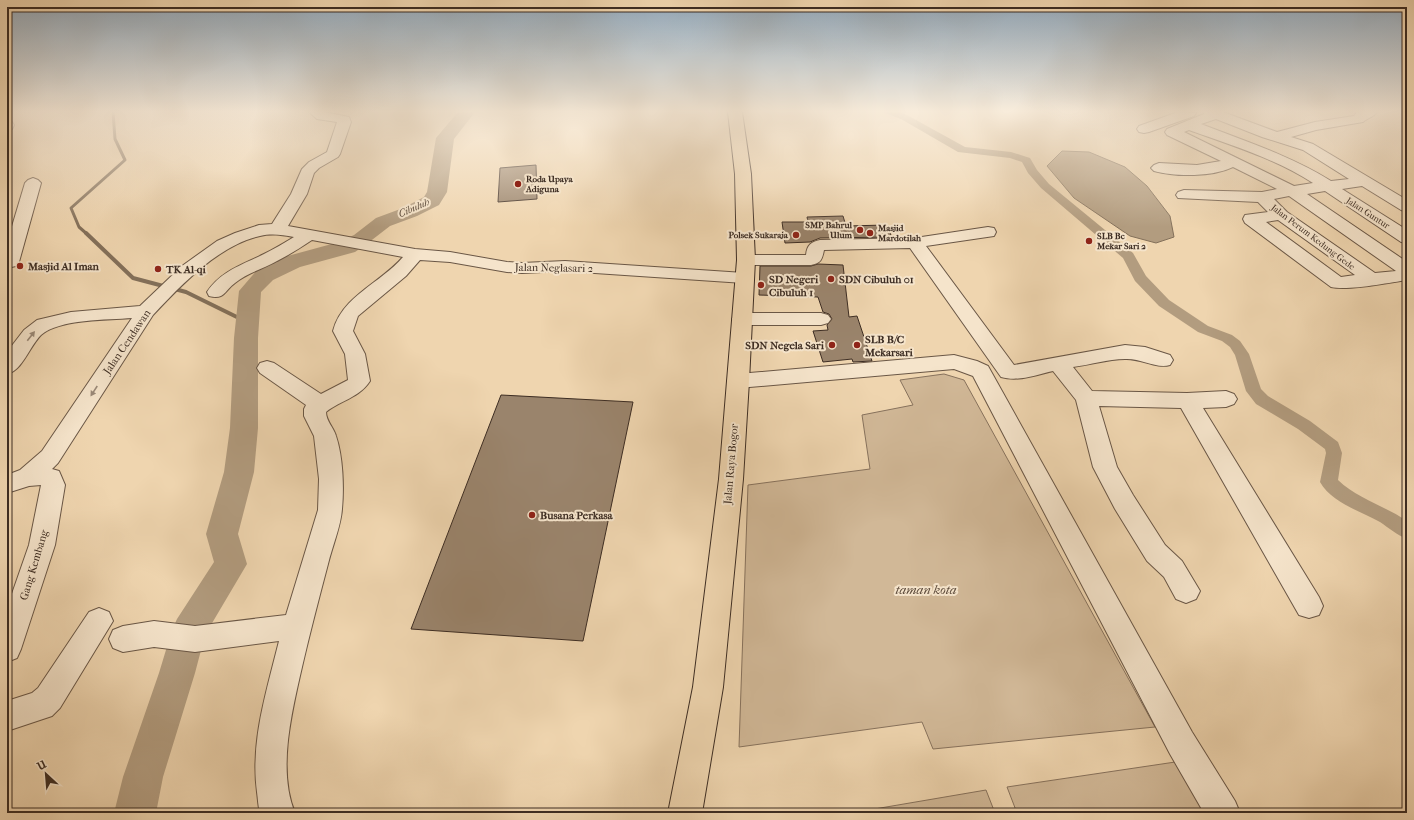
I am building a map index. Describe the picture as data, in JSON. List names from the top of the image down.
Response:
{
  "streets": {
    "highway": ["Jalan Raya Bogor"],
    "street": [
      "Jalan Guntur",
      "Jalan Perum Kedung Gede",
      "Jalan Neglasari 2",
      "Jalan Cendawan",
      "Gang Kembang"
    ]
  },
  "crossings": [
    ["Jalan Guntur", "Jalan Perum Kedung Gede"],
    ["Jalan Neglasari 2", "Jalan Cendawan"],
    ["Jalan Neglasari 2", "Jalan Raya Bogor"],
    ["Jalan Cendawan", "Gang Kembang"]
  ],
  "one_way": ["Jalan Cendawan"],
  "water": ["Cibuluh"],
  "parks": ["taman kota"],
  "places": [
    "Roda Upaya Adiguna",
    "SMP Bahrul Ulum",
    "Masjid Mardotilah",
    "Polsek Sukaraja",
    "SLB Bc Mekar Sari 2",
    "Masjid Al Iman",
    "TK Al-qi",
    "SDN Cibuluh 01",
    "SD Negeri Cibuluh 1",
    "SDN Negela Sari",
    "SLB B/C Mekarsari",
    "Busana Perkasa"
  ],
  "north": "top left"
}
